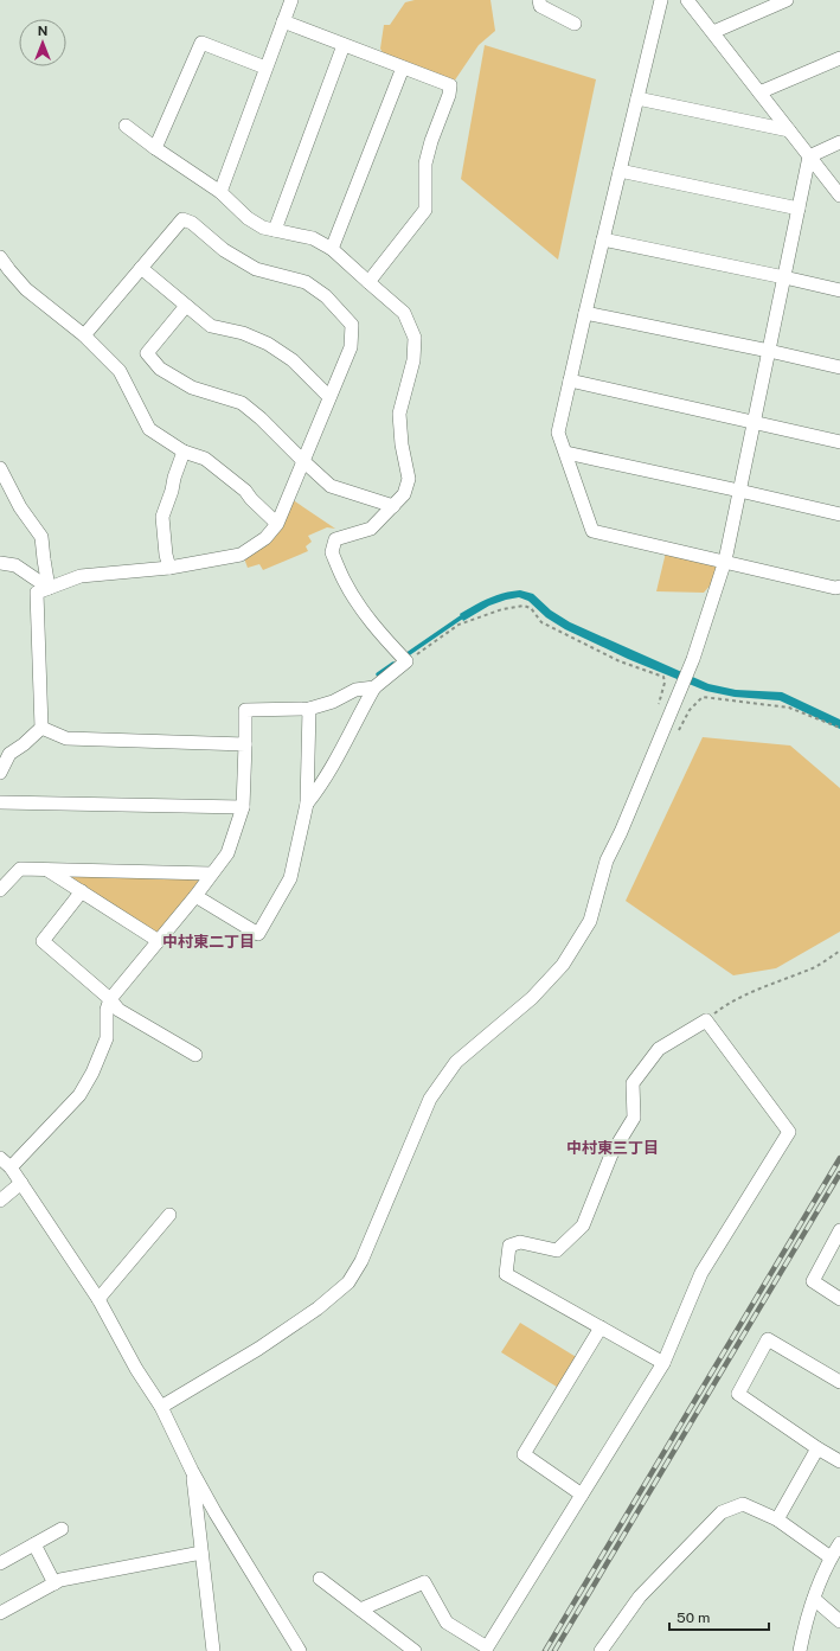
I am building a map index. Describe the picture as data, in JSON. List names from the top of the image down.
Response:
{
  "districts": ["中村東二丁目", "中村東三丁目"],
  "scale_bar": "50 m",
  "north": "top"
}
